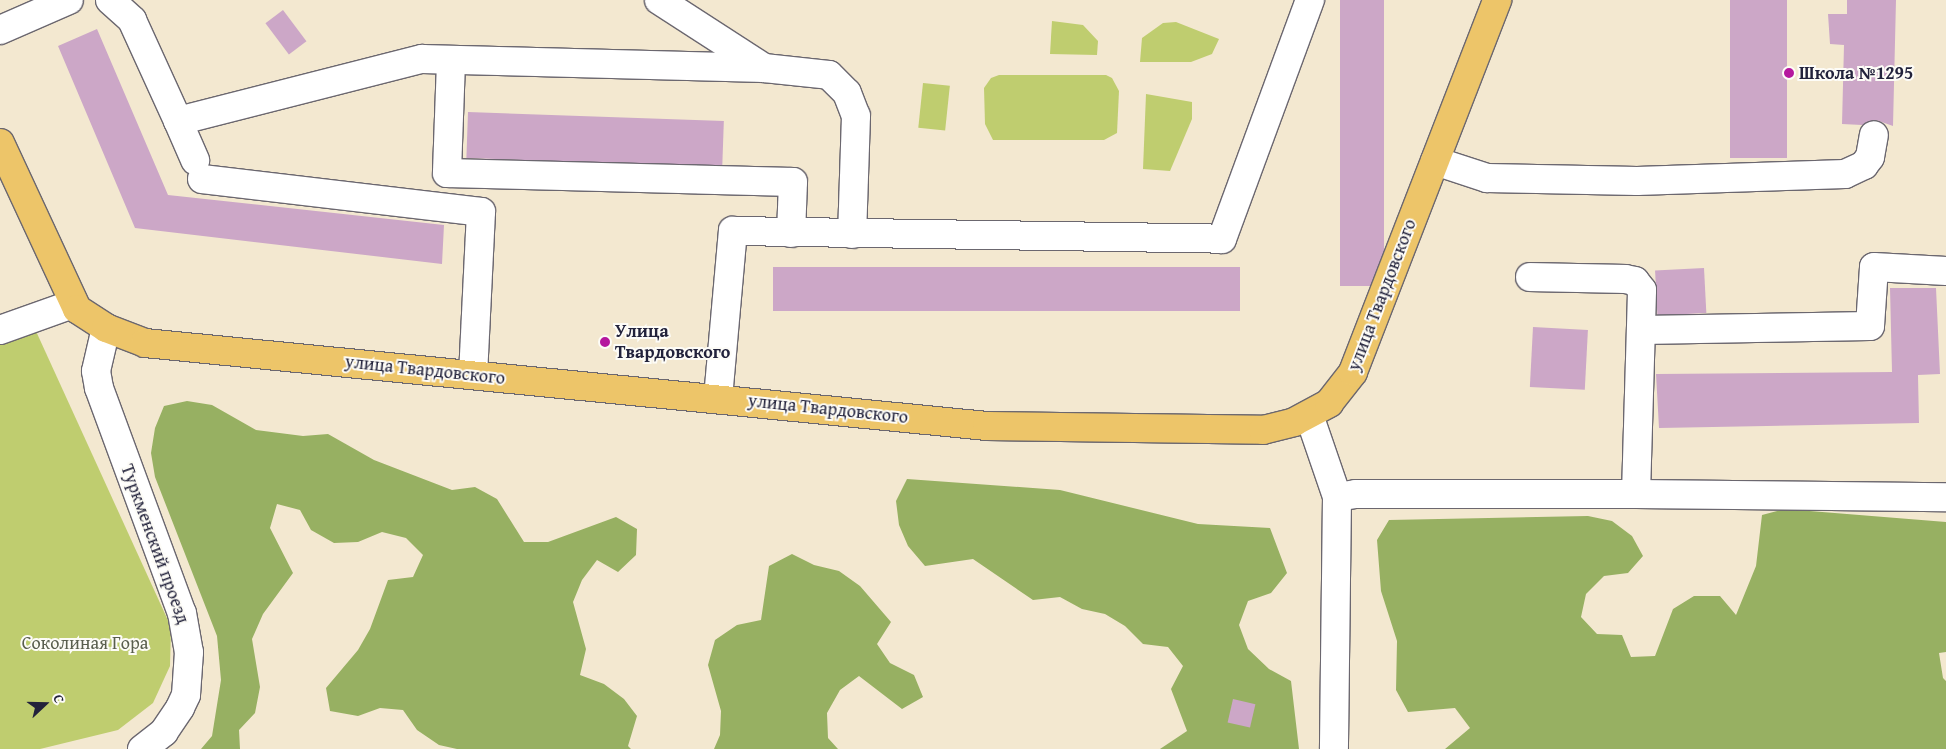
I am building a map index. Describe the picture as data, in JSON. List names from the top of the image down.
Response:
{
  "streets": {
    "main road": ["улица Твардовского"],
    "street": ["Туркменский проезд"]
  },
  "crossings": [
    ["улица Твардовского", "Туркменский проезд"]
  ],
  "parks": ["Соколиная Гора"],
  "places": ["Школа №1295", "Улица Твардовского"],
  "north": "right"
}
